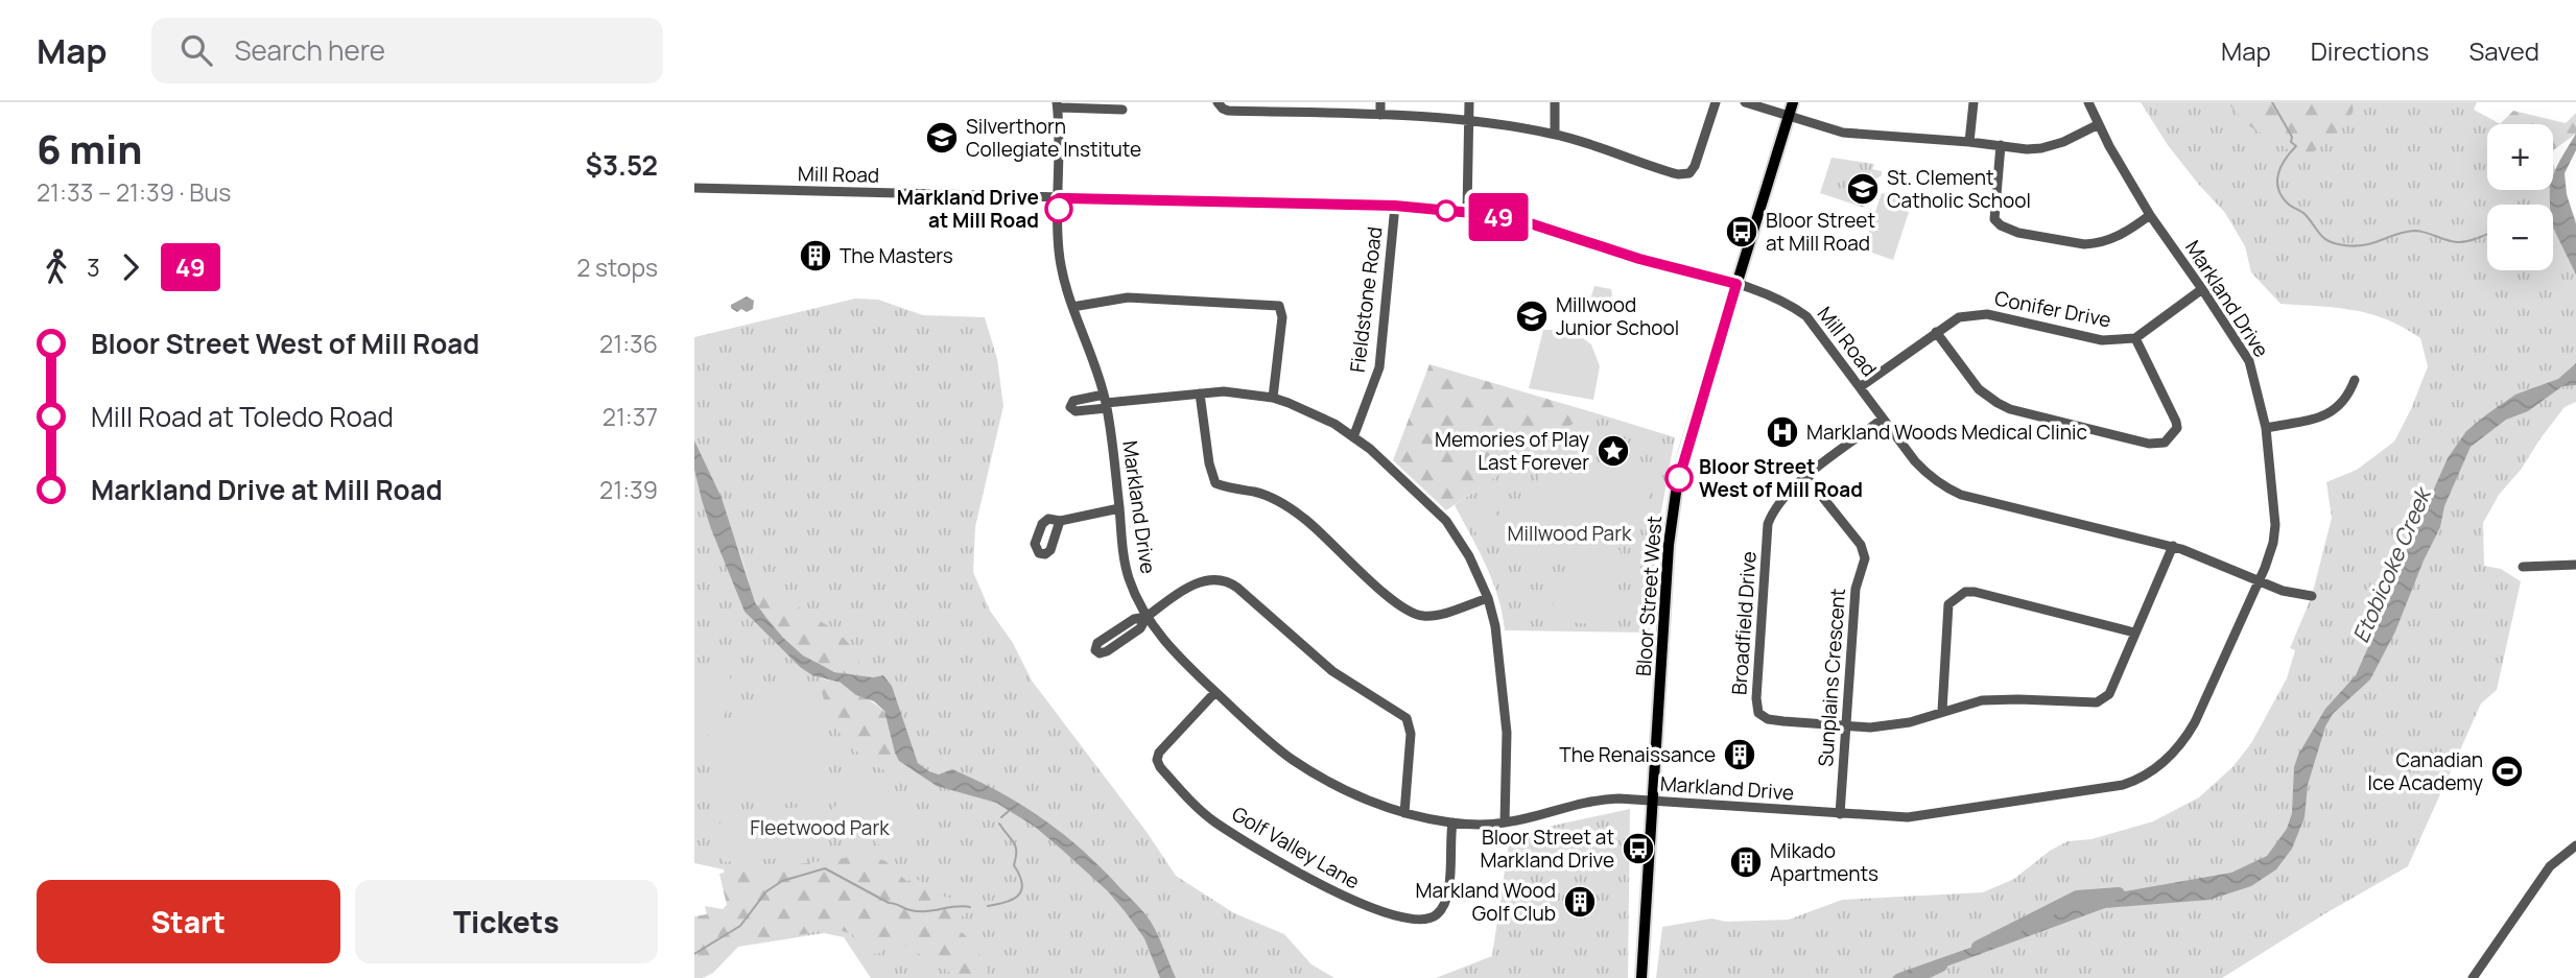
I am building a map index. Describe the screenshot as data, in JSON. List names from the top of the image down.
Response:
{
  "streets": {
    "main road": ["Bloor Street West"],
    "street": [
      "Mill Road",
      "Markland Drive",
      "Fieldstone Road",
      "Conifer Drive",
      "Broadfield Drive",
      "Sunplains Crescent",
      "Golf Valley Lane"
    ]
  },
  "crossings": [
    ["Mill Road", "Markland Drive"],
    ["Mill Road", "Fieldstone Road"],
    ["Mill Road", "Conifer Drive"],
    ["Mill Road", "Bloor Street West"],
    ["Mill Road", "Broadfield Drive"],
    ["Markland Drive", "Conifer Drive"],
    ["Markland Drive", "Bloor Street West"],
    ["Markland Drive", "Sunplains Crescent"],
    ["Markland Drive", "Golf Valley Lane"],
    ["Broadfield Drive", "Sunplains Crescent"]
  ],
  "water": ["Etobicoke Creek"],
  "parks": ["Millwood Park", "Fleetwood Park"],
  "places": {
    "school or university": ["Silverthorn Collegiate Institute", "St. Clement Catholic School", "Millwood Junior School"],
    "other": ["Markland Drive at Mill Road", "Bloor Street West of Mill Road"],
    "bus stop": ["Bloor Street at Mill Road", "Bloor Street at Markland Drive"],
    "building": [
      "The Masters",
      "The Renaissance",
      "Mikado Apartments",
      "Markland Wood Golf Club"
    ],
    "hospital": ["Markland Woods Medical Clinic"],
    "place": ["Memories of Play Last Forever"],
    "sports": ["Canadian Ice Academy"]
  },
  "lines": ["bus line 49"],
  "page": {
    "header": "Map",
    "search": "Search here",
    "nav": ["Map", "Directions", "Saved"],
    "heading": ["6 min", "21:33 – 21:39 · Bus", "$3.52"],
    "on_map": "49",
    "map_buttons": ["+", "−"],
    "legs": ["3", "49", "2 stops"],
    "list": [
      {
        "name": "Bloor Street West of Mill Road",
        "value": "21:36"
      },
      {
        "name": "Mill Road at Toledo Road",
        "value": "21:37"
      },
      {
        "name": "Markland Drive at Mill Road",
        "value": "21:39"
      }
    ],
    "buttons": ["Start", "Tickets"]
  }
}
